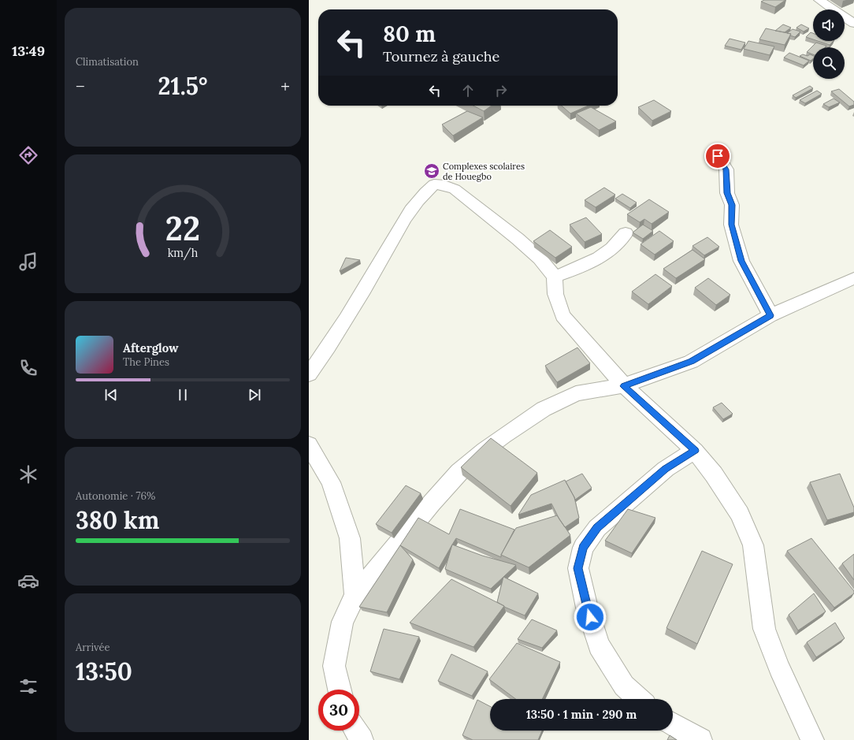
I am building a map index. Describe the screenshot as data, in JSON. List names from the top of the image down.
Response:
{
  "places": {
    "school or university": ["Complexes scolaires de Houegbo"]
  },
  "page": {
    "tabs": "13:49",
    "tile": [
      "Climatisation",
      ["Autonomie · 76%", "380 km"],
      ["Arrivée", "13:50"]
    ],
    "turn": ["80 m", "Tournez à gauche"],
    "heat": ["−", "21.5°", "+"],
    "song": ["Afterglow", "The Pines"],
    "limit": "30",
    "trip": "13:50 · 1 min · 290 m",
    "gauge": ["22", "km/h"]
  }
}
